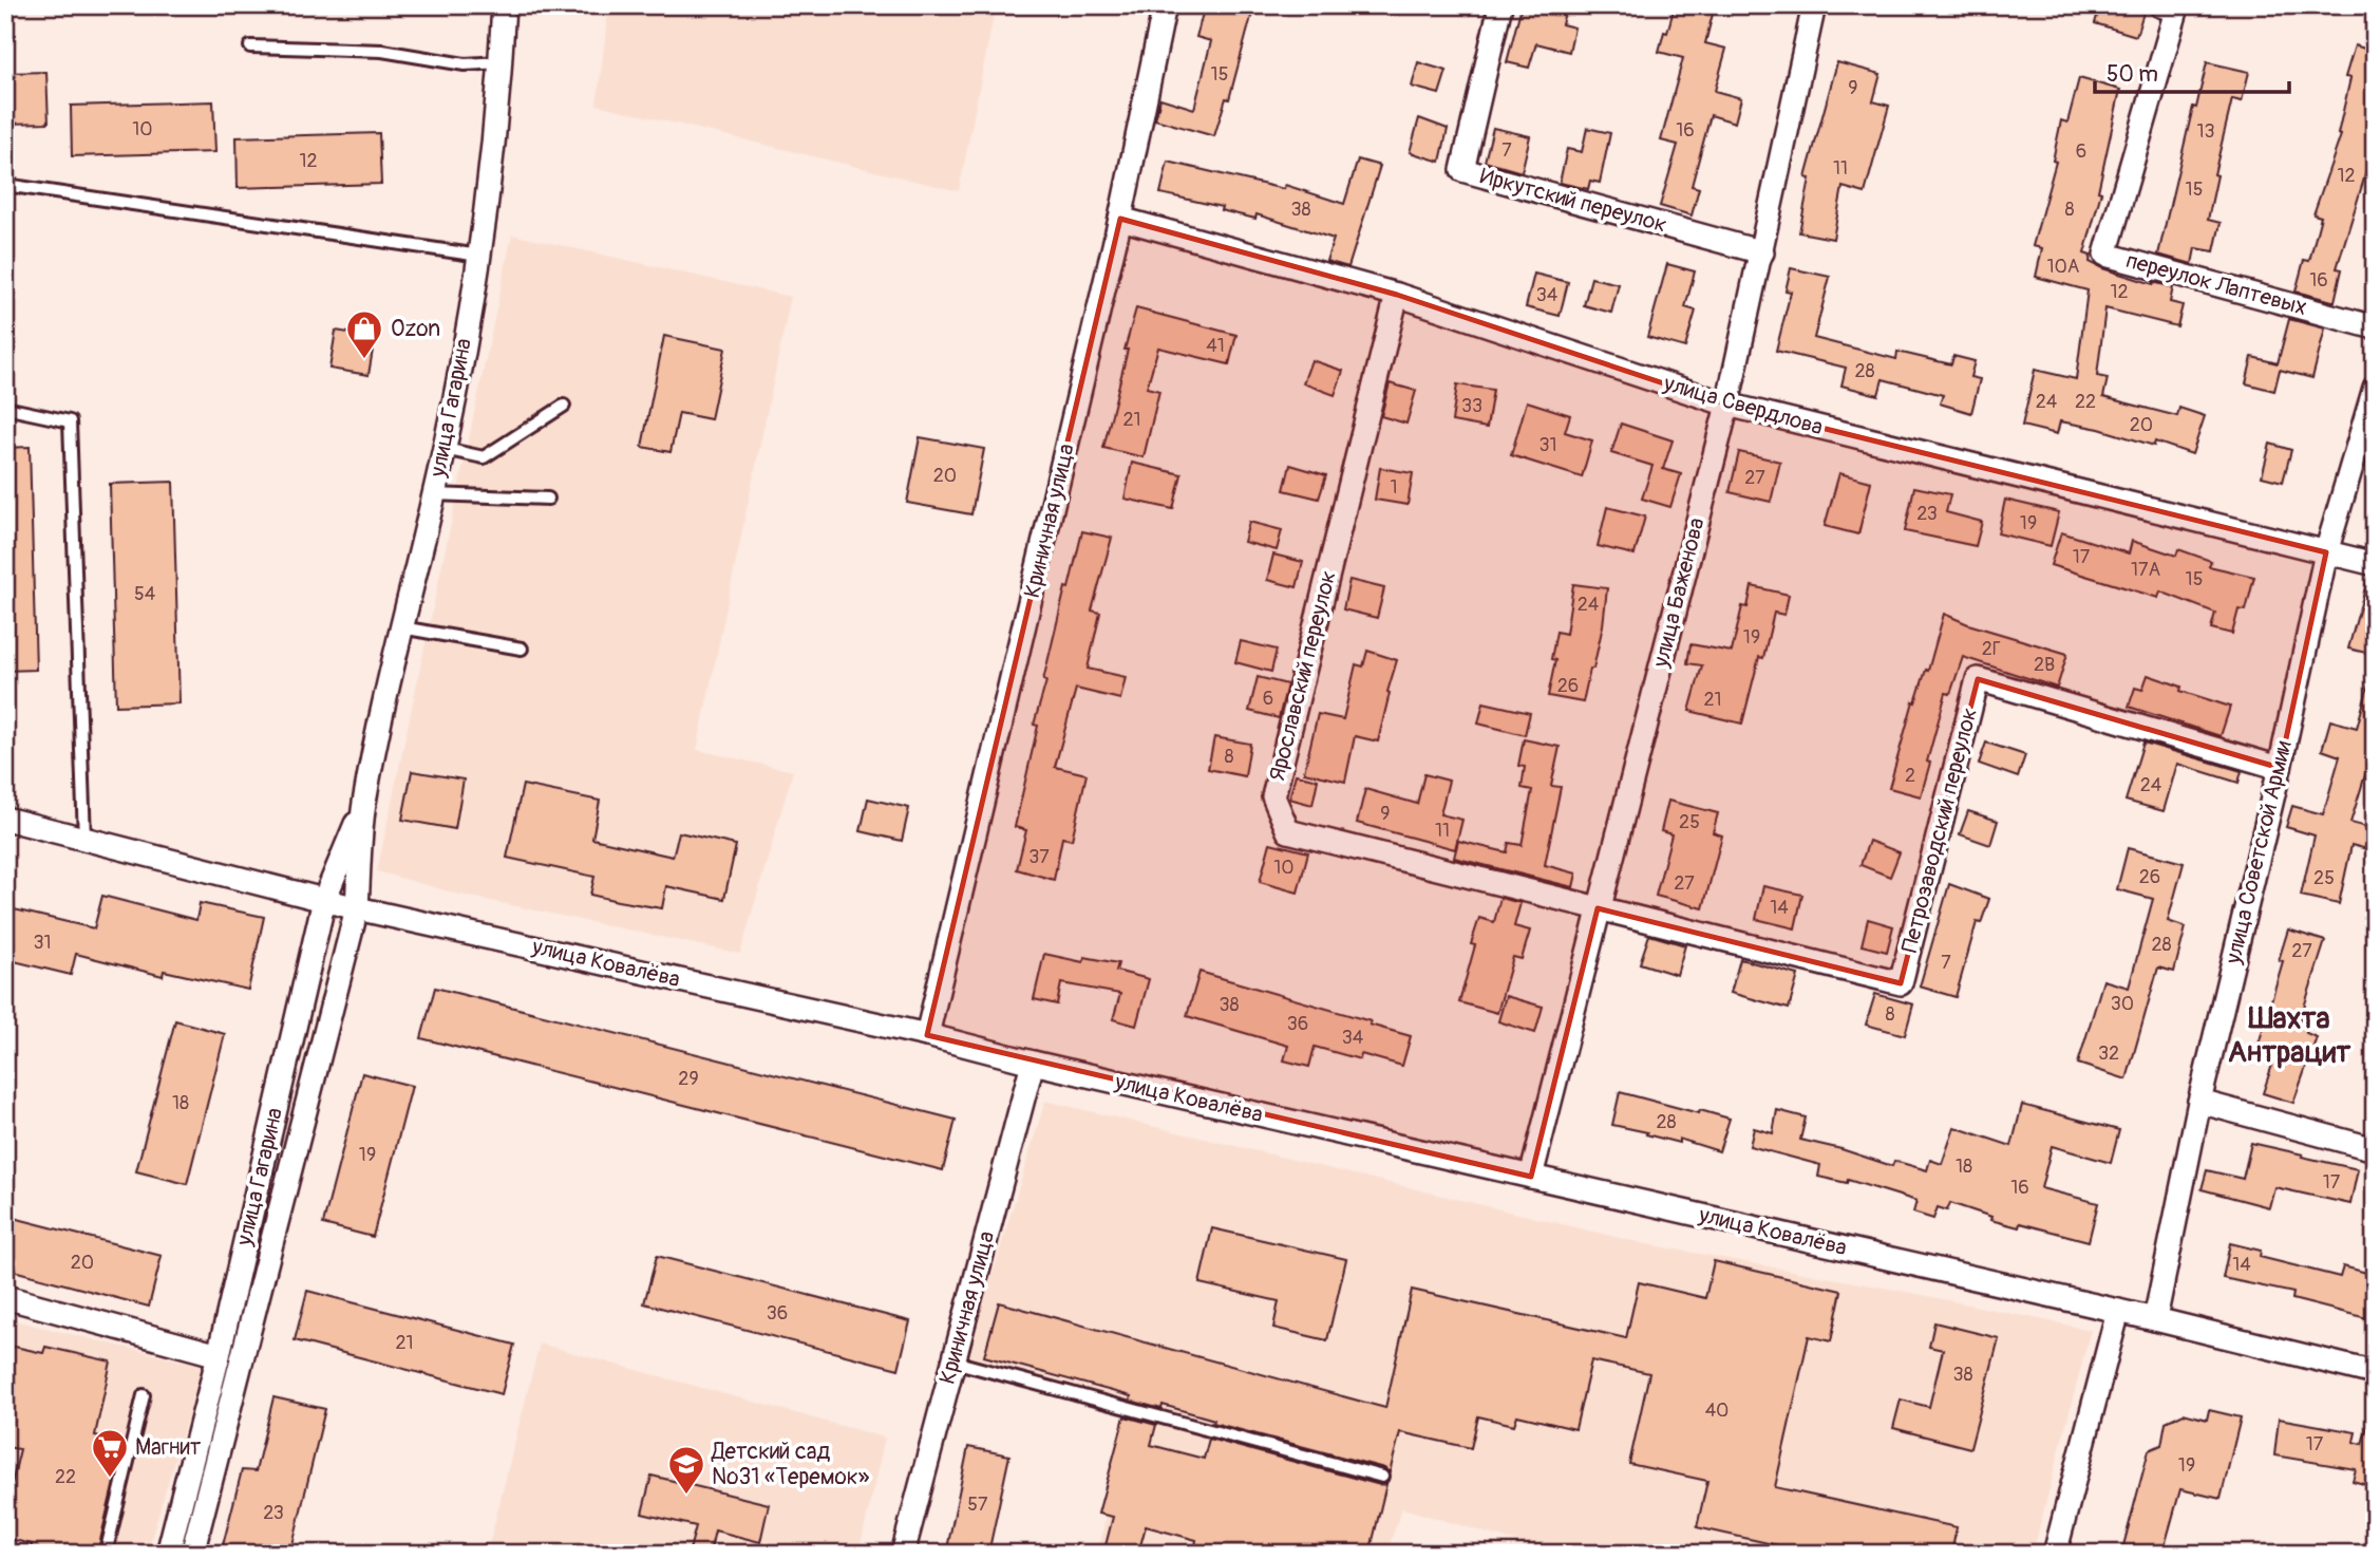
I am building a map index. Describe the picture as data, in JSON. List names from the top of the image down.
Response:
{
  "streets": {
    "street": [
      "Иркутский переулок",
      "переулок Лаптевых",
      "улица Свердлова",
      "улица Гагарина",
      "Криничная улица",
      "улица Баженова",
      "Ярославский переулок",
      "Петрозаводский переулок",
      "улица Советской Армии",
      "улица Ковалёва"
    ]
  },
  "crossings": [
    ["Иркутский переулок", "улица Баженова"],
    ["улица Свердлова", "Криничная улица"],
    ["улица Свердлова", "улица Баженова"],
    ["улица Свердлова", "Ярославский переулок"],
    ["улица Свердлова", "улица Советской Армии"],
    ["улица Гагарина", "улица Ковалёва"],
    ["Криничная улица", "улица Ковалёва"],
    ["улица Баженова", "Ярославский переулок"],
    ["улица Баженова", "Петрозаводский переулок"],
    ["улица Баженова", "улица Ковалёва"],
    ["Ярославский переулок", "Петрозаводский переулок"],
    ["Петрозаводский переулок", "улица Советской Армии"],
    ["улица Советской Армии", "улица Ковалёва"]
  ],
  "districts": ["Шахта Антрацит"],
  "places": {
    "shop": ["Ozon"],
    "supermarket": ["Магнит"],
    "school or university": ["Детский сад №31 «Теремок»"]
  },
  "house_numbers": [
    "15",
    "9",
    "10",
    "16",
    "13",
    "7",
    "6",
    "12",
    "11",
    "12",
    "15",
    "38",
    "8",
    "10А",
    "16",
    "12",
    "34",
    "41",
    "28",
    "24",
    "22",
    "33",
    "21",
    "20",
    "31",
    "20",
    "27",
    "1",
    "23",
    "19",
    "17",
    "17А",
    "15",
    "54",
    "24",
    "19",
    "2Г",
    "2В",
    "26",
    "6",
    "21",
    "8",
    "2",
    "24",
    "9",
    "25",
    "11",
    "37",
    "10",
    "26",
    "25",
    "27",
    "14",
    "31",
    "28",
    "27",
    "7",
    "30",
    "38",
    "8",
    "36",
    "34",
    "32",
    "29",
    "18",
    "28",
    "19",
    "18",
    "17",
    "16",
    "20",
    "14",
    "36",
    "21",
    "38",
    "40",
    "17",
    "19",
    "22",
    "57",
    "23"
  ],
  "scale_bar": "50 m"
}
